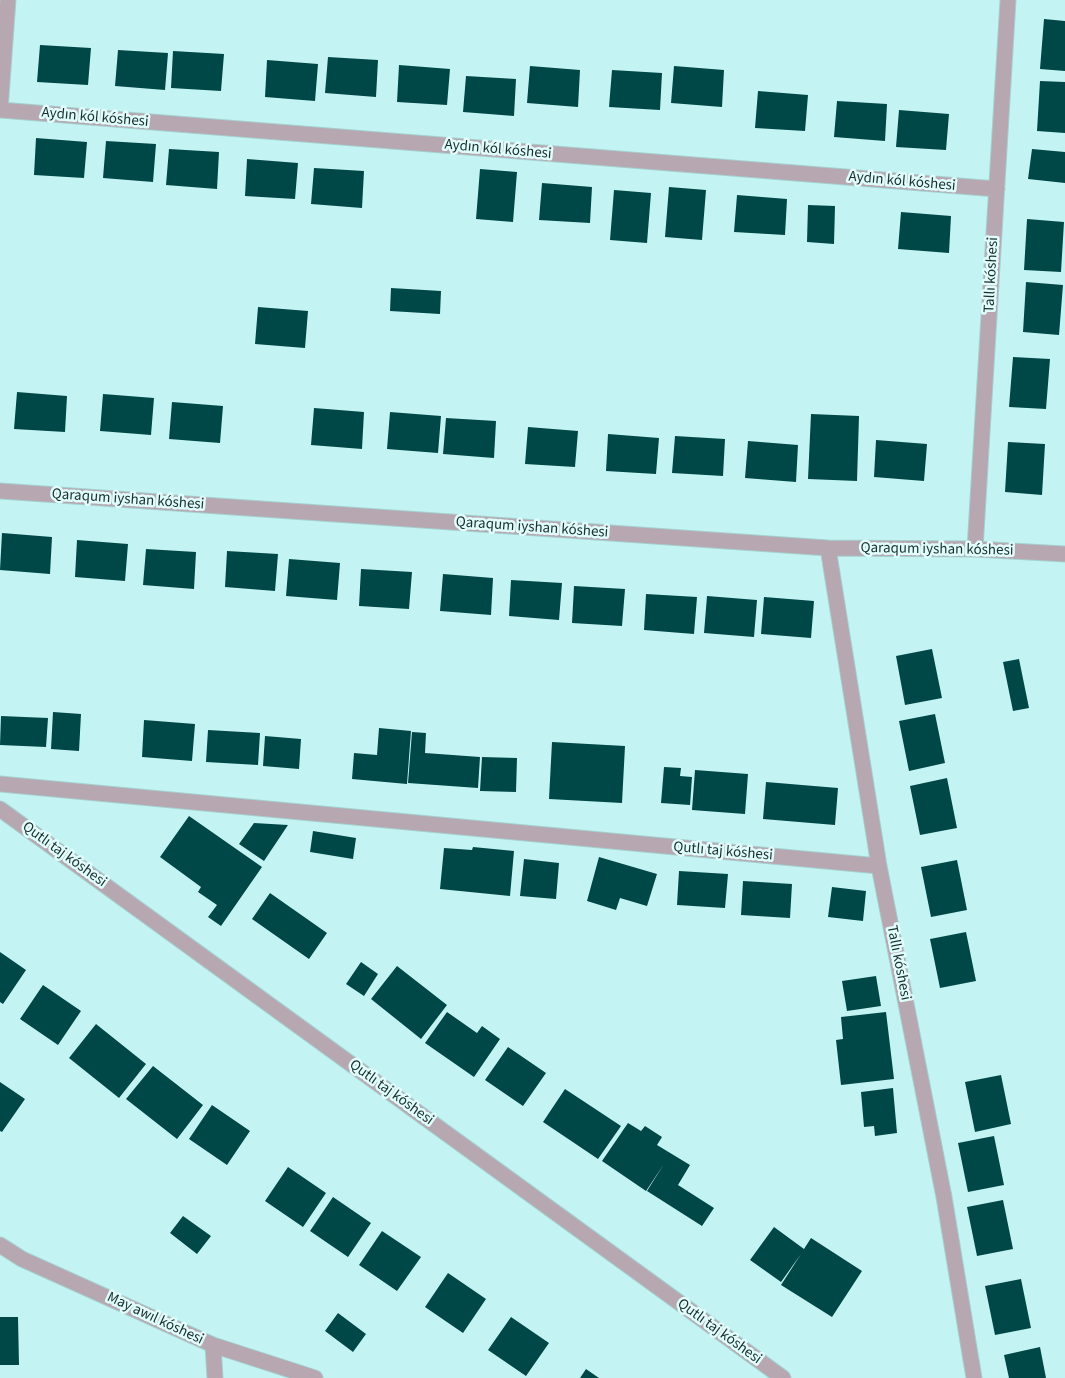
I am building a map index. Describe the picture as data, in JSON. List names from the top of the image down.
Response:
{
  "streets": {
    "street": [
      "Aydın kól kóshesi",
      "Tallı kóshesi",
      "Qaraqum iyshan kóshesi",
      "Qutlı taj kóshesi",
      "May awıl kóshesi"
    ]
  },
  "crossings": [
    ["Aydın kól kóshesi", "Tallı kóshesi"],
    ["Tallı kóshesi", "Qaraqum iyshan kóshesi"],
    ["Tallı kóshesi", "Qutlı taj kóshesi"]
  ]
}
